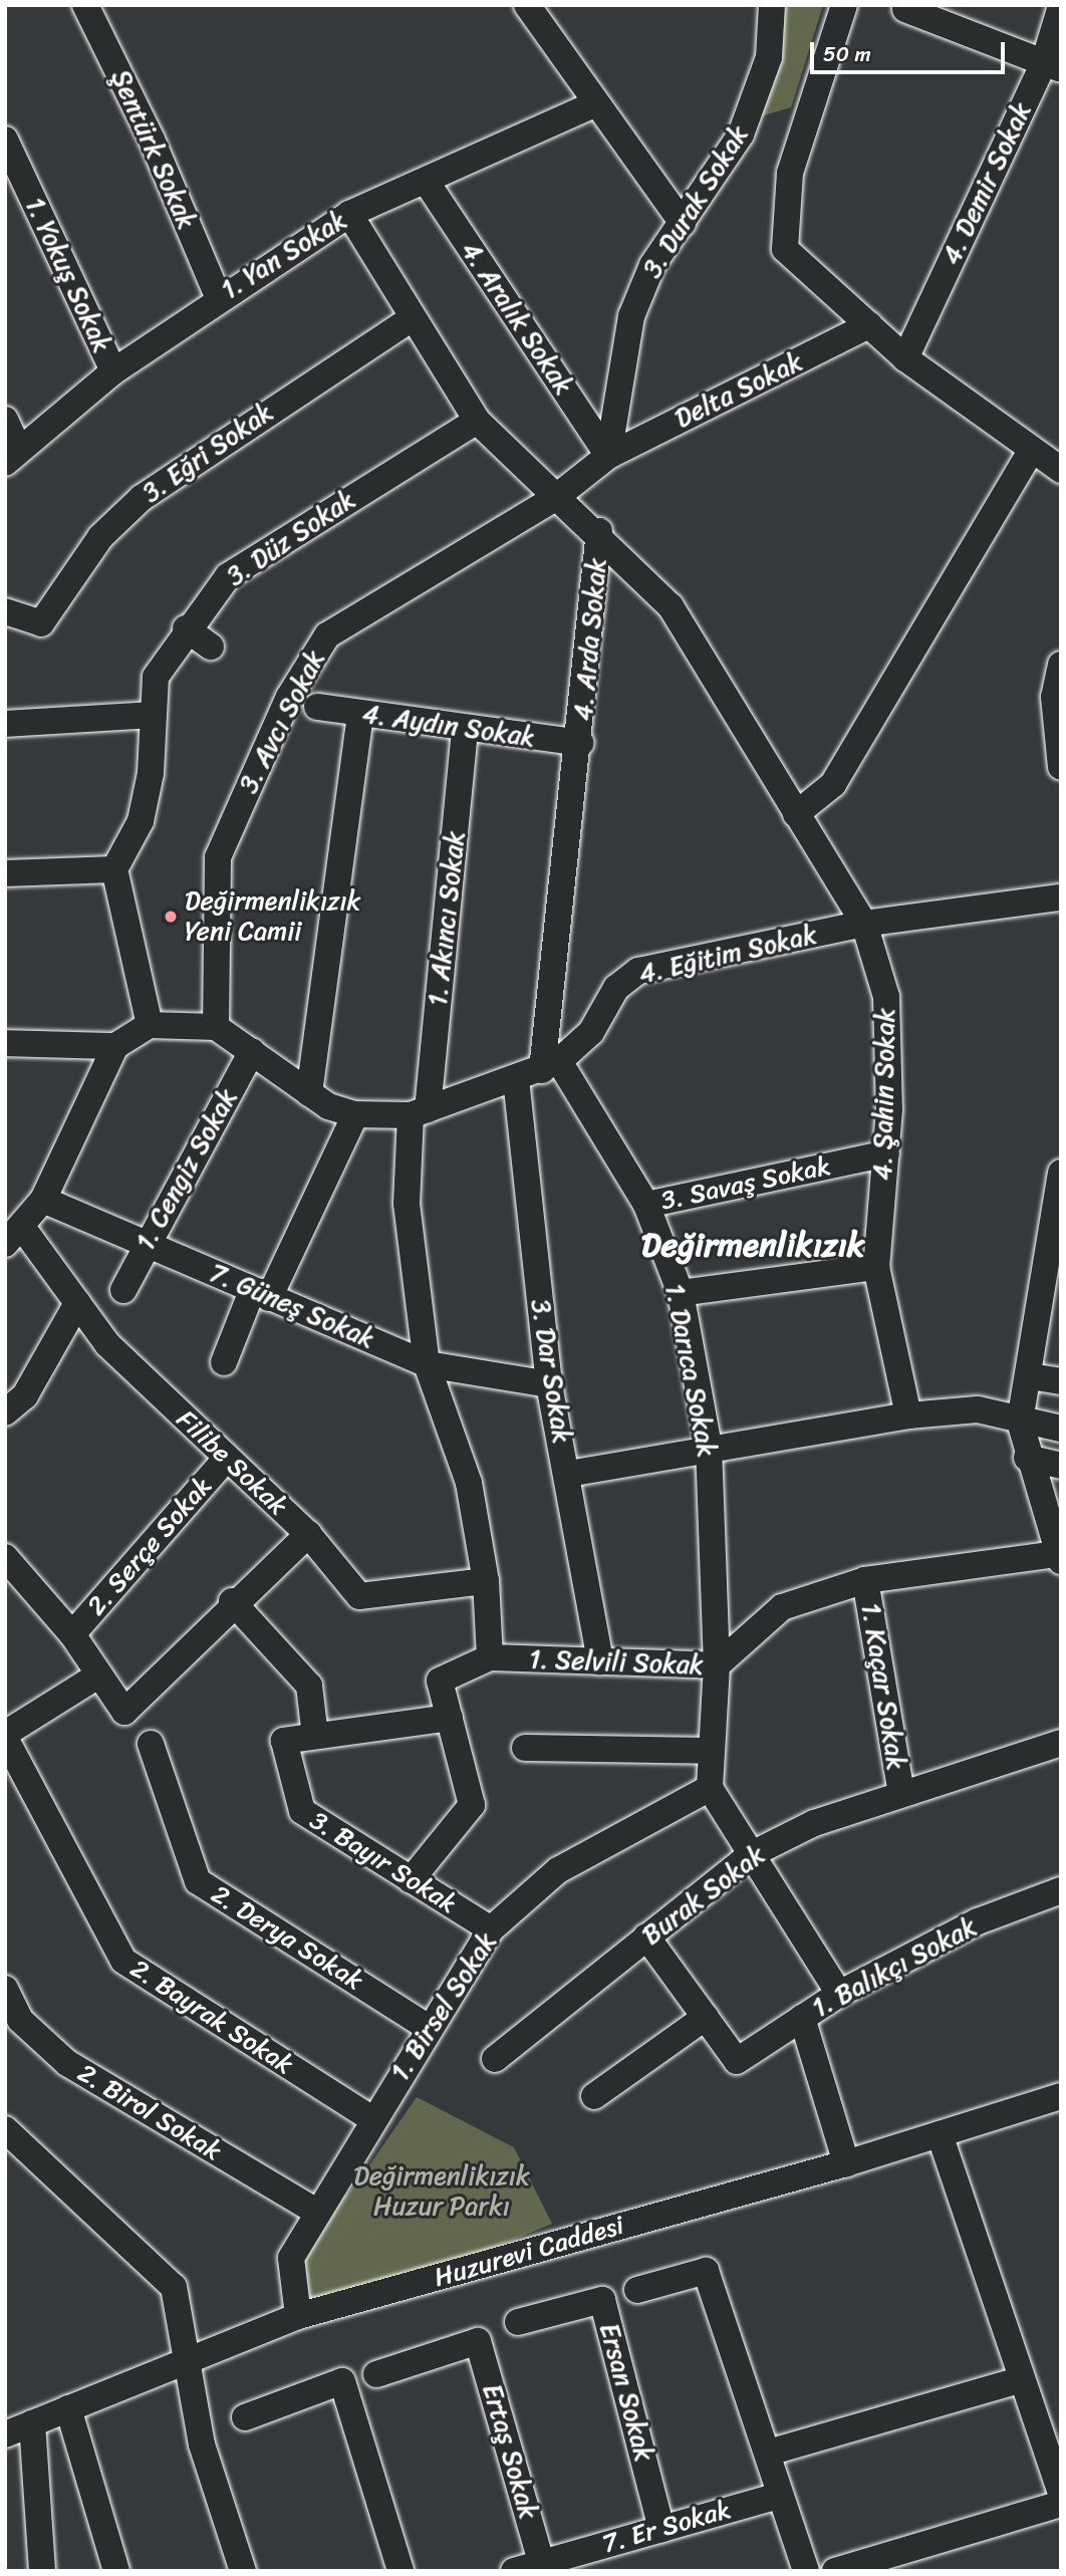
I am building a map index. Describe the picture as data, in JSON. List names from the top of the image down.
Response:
{
  "streets": {
    "street": [
      "Şentürk Sokak",
      "4. Demir Sokak",
      "3. Durak Sokak",
      "1. Yan Sokak",
      "1. Yokuş Sokak",
      "4. Aralık Sokak",
      "Delta Sokak",
      "3. Eğri Sokak",
      "3. Düz Sokak",
      "4. Arda Sokak",
      "3. Avcı Sokak",
      "4. Aydın Sokak",
      "1. Akıncı Sokak",
      "4. Eğitim Sokak",
      "4. Şahin Sokak",
      "1. Cengiz Sokak",
      "3. Savaş Sokak",
      "7. Güneş Sokak",
      "1. Darıca Sokak",
      "3. Dar Sokak",
      "Filibe Sokak",
      "2. Serçe Sokak",
      "1. Selvili Sokak",
      "1. Kaçar Sokak",
      "3. Bayır Sokak",
      "Burak Sokak",
      "2. Derya Sokak",
      "1. Balıkçı Sokak",
      "1. Birsel Sokak",
      "2. Bayrak Sokak",
      "2. Birol Sokak",
      "Huzurevi Caddesi",
      "Ersan Sokak",
      "Ertaş Sokak",
      "7. Er Sokak"
    ]
  },
  "crossings": [
    ["Şentürk Sokak", "1. Yan Sokak"],
    ["3. Durak Sokak", "4. Aralık Sokak"],
    ["3. Durak Sokak", "Delta Sokak"],
    ["1. Yan Sokak", "1. Yokuş Sokak"],
    ["1. Yan Sokak", "4. Aralık Sokak"],
    ["1. Yan Sokak", "4. Arda Sokak"],
    ["4. Aralık Sokak", "Delta Sokak"],
    ["3. Eğri Sokak", "4. Arda Sokak"],
    ["3. Düz Sokak", "4. Arda Sokak"],
    ["4. Arda Sokak", "3. Avcı Sokak"],
    ["4. Arda Sokak", "4. Aydın Sokak"],
    ["4. Arda Sokak", "4. Eğitim Sokak"],
    ["4. Arda Sokak", "4. Şahin Sokak"],
    ["4. Arda Sokak", "1. Darıca Sokak"],
    ["3. Avcı Sokak", "4. Eğitim Sokak"],
    ["4. Aydın Sokak", "1. Akıncı Sokak"],
    ["1. Akıncı Sokak", "4. Eğitim Sokak"],
    ["1. Akıncı Sokak", "1. Selvili Sokak"],
    ["4. Eğitim Sokak", "4. Şahin Sokak"],
    ["4. Eğitim Sokak", "1. Cengiz Sokak"],
    ["4. Eğitim Sokak", "1. Darıca Sokak"],
    ["4. Eğitim Sokak", "3. Dar Sokak"],
    ["4. Eğitim Sokak", "1. Selvili Sokak"],
    ["4. Şahin Sokak", "3. Savaş Sokak"],
    ["1. Cengiz Sokak", "7. Güneş Sokak"],
    ["3. Savaş Sokak", "1. Darıca Sokak"],
    ["7. Güneş Sokak", "3. Dar Sokak"],
    ["7. Güneş Sokak", "1. Selvili Sokak"],
    ["1. Darıca Sokak", "1. Selvili Sokak"],
    ["3. Dar Sokak", "1. Selvili Sokak"],
    ["Filibe Sokak", "2. Serçe Sokak"],
    ["Filibe Sokak", "1. Selvili Sokak"],
    ["1. Selvili Sokak", "1. Birsel Sokak"],
    ["1. Kaçar Sokak", "Burak Sokak"],
    ["3. Bayır Sokak", "1. Birsel Sokak"],
    ["2. Derya Sokak", "1. Birsel Sokak"],
    ["1. Birsel Sokak", "2. Bayrak Sokak"],
    ["1. Birsel Sokak", "2. Birol Sokak"],
    ["1. Birsel Sokak", "Huzurevi Caddesi"],
    ["Ersan Sokak", "7. Er Sokak"],
    ["Ertaş Sokak", "7. Er Sokak"]
  ],
  "districts": ["Değirmenlikızık"],
  "parks": ["Değirmenlikızık Huzur Parkı"],
  "places": ["Değirmenlikızık Yeni Camii"],
  "scale_bar": "50 m"
}
